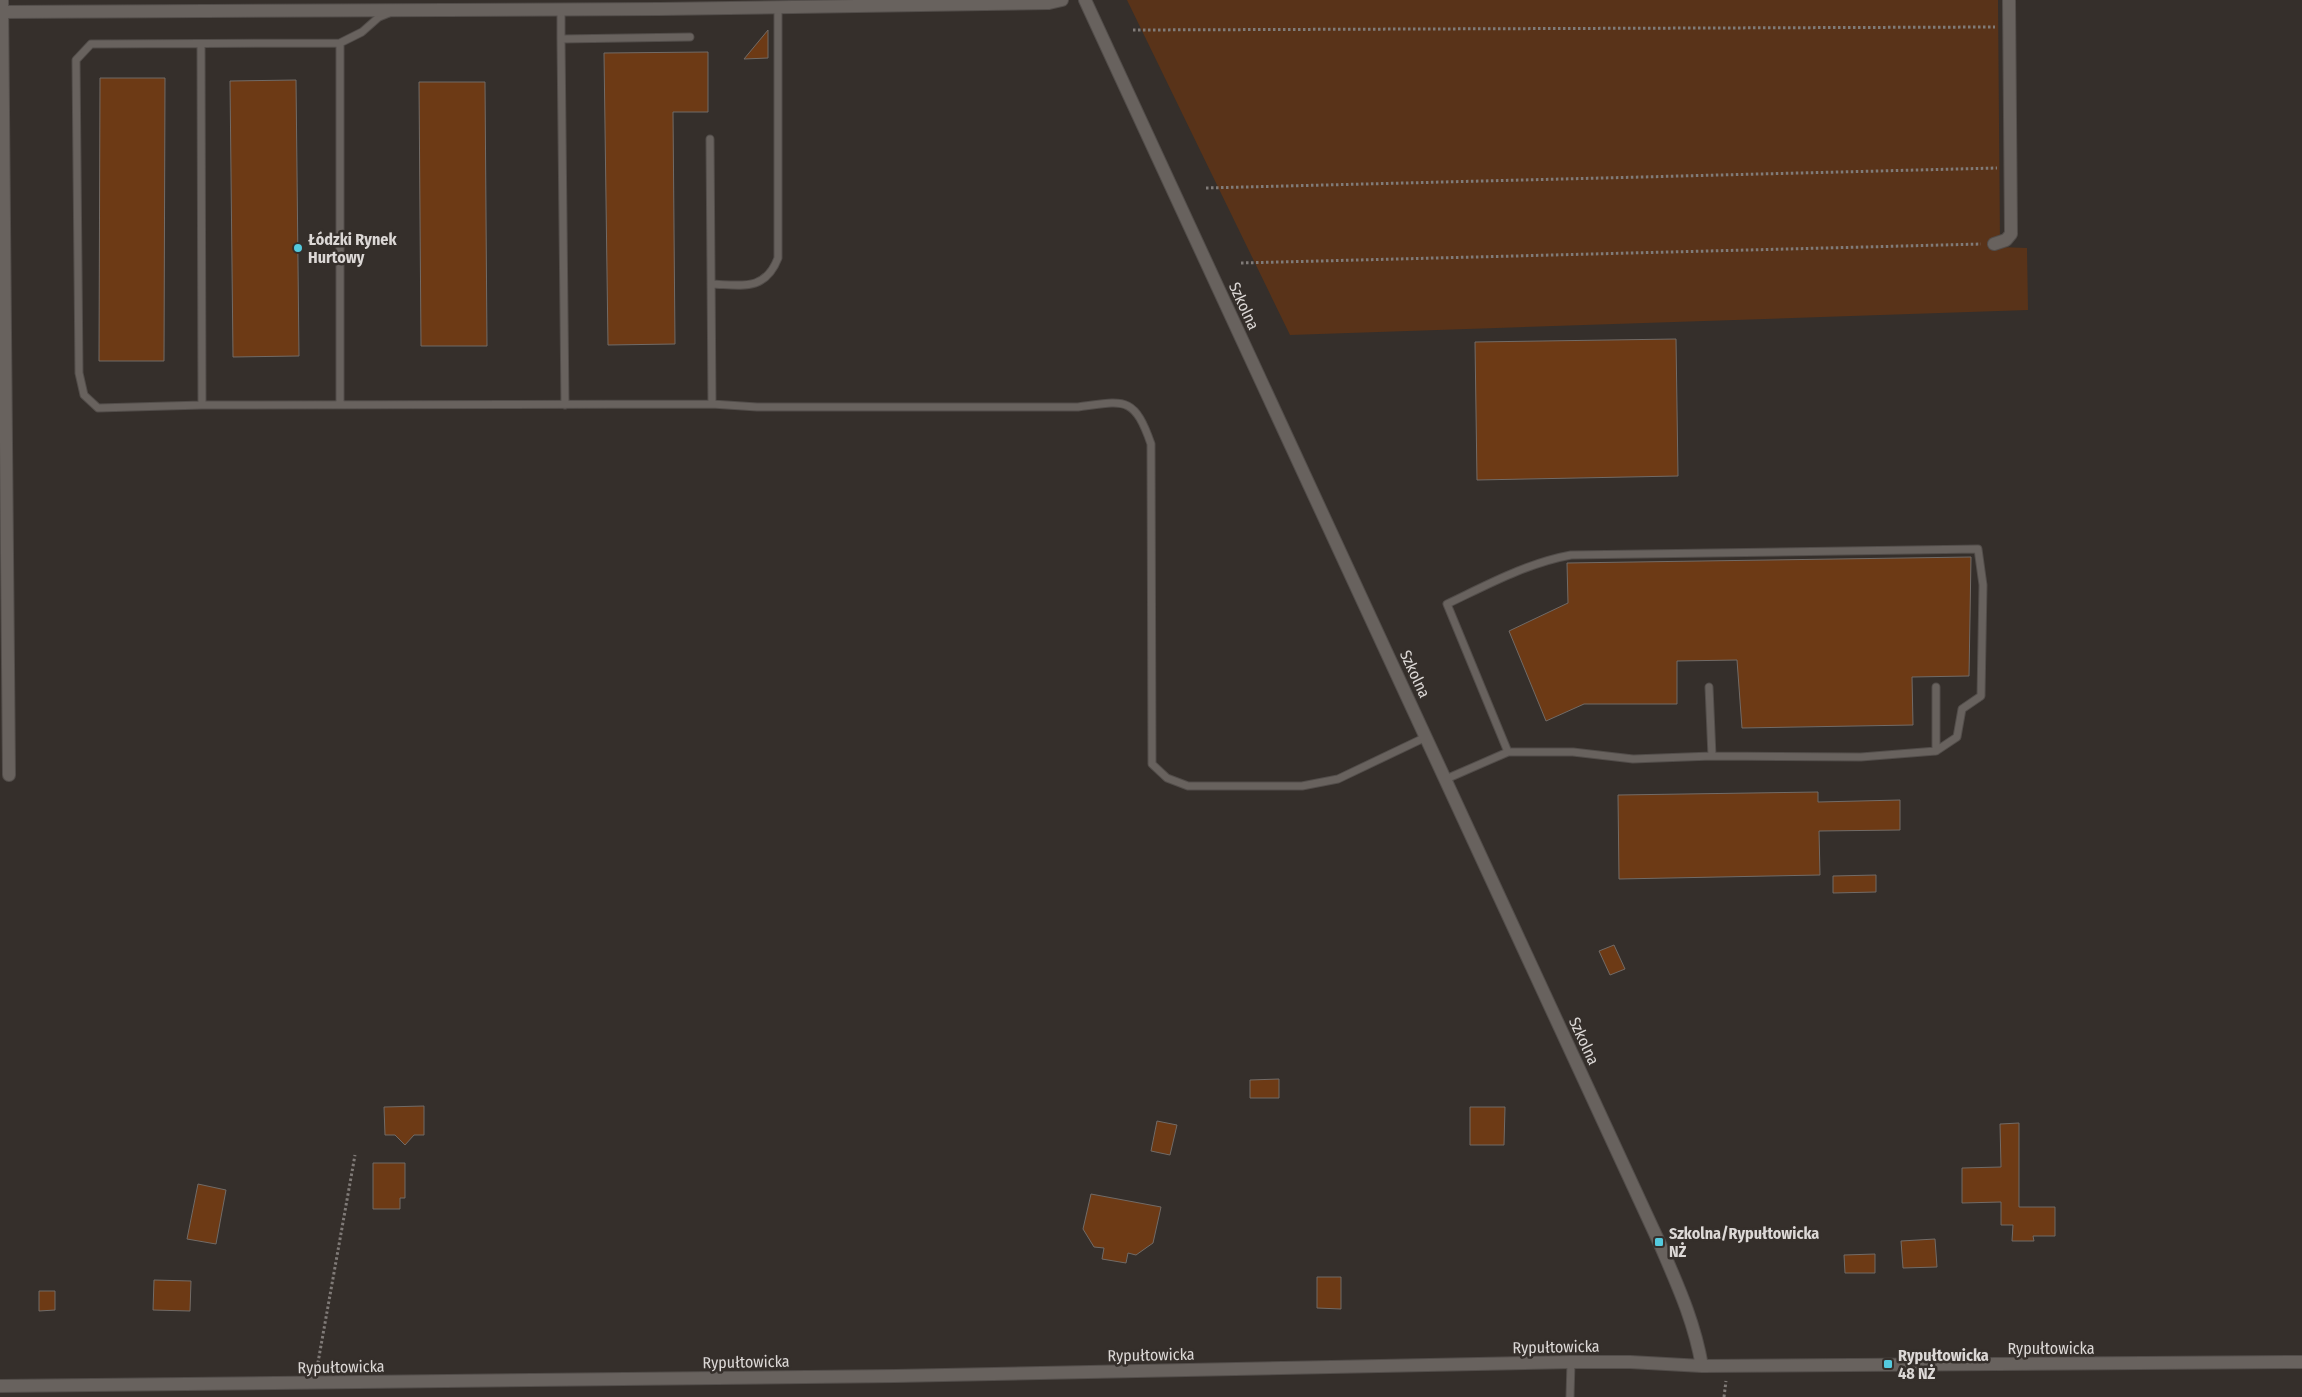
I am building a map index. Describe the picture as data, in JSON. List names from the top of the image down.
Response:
{
  "streets": {
    "street": ["Szkolna", "Rypułtowicka"]
  },
  "crossings": [
    ["Szkolna", "Rypułtowicka"]
  ],
  "places": {
    "other": ["Łódzki Rynek Hurtowy"],
    "transit": ["Szkolna/Rypułtowicka NŻ", "Rypułtowicka 48 NŻ"]
  }
}
